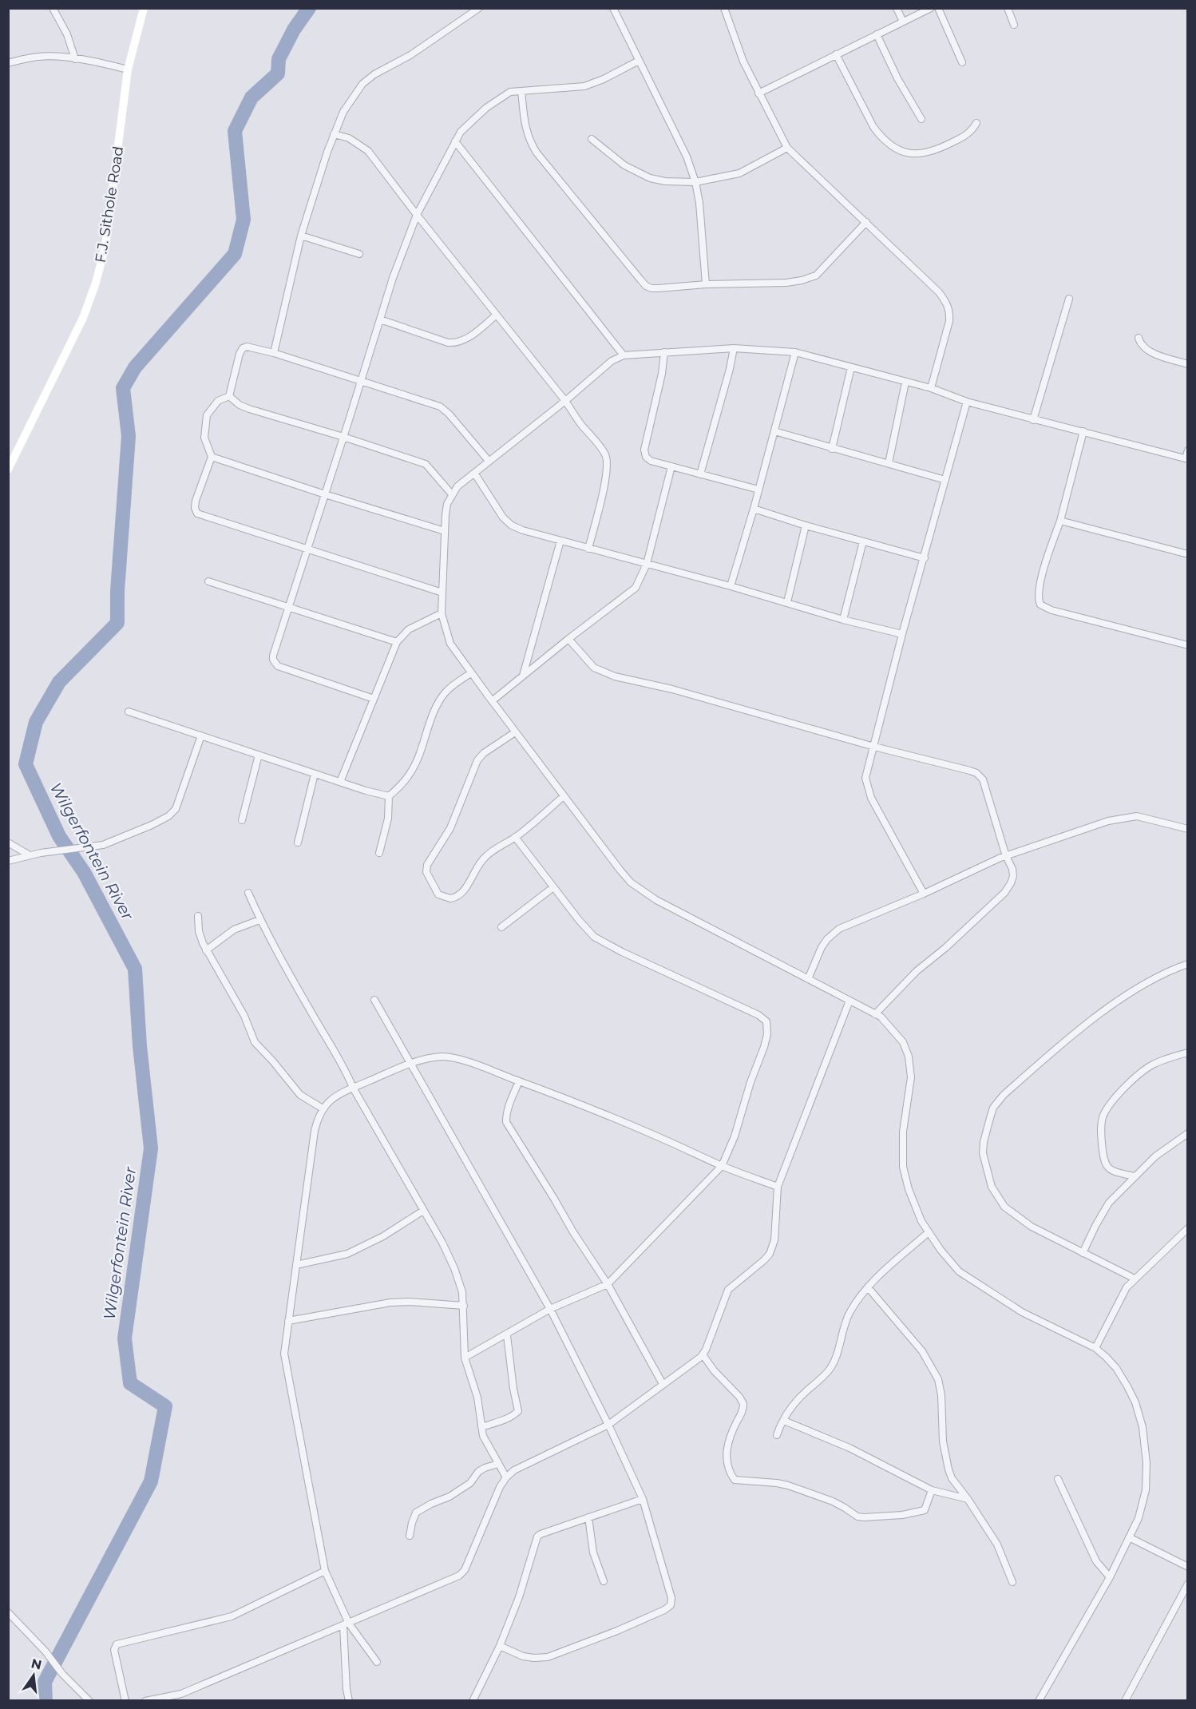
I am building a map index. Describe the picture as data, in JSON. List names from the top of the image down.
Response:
{
  "streets": {
    "street": ["F.J. Sithole Road"]
  },
  "water": ["Wilgerfontein River"],
  "north": "top"
}
